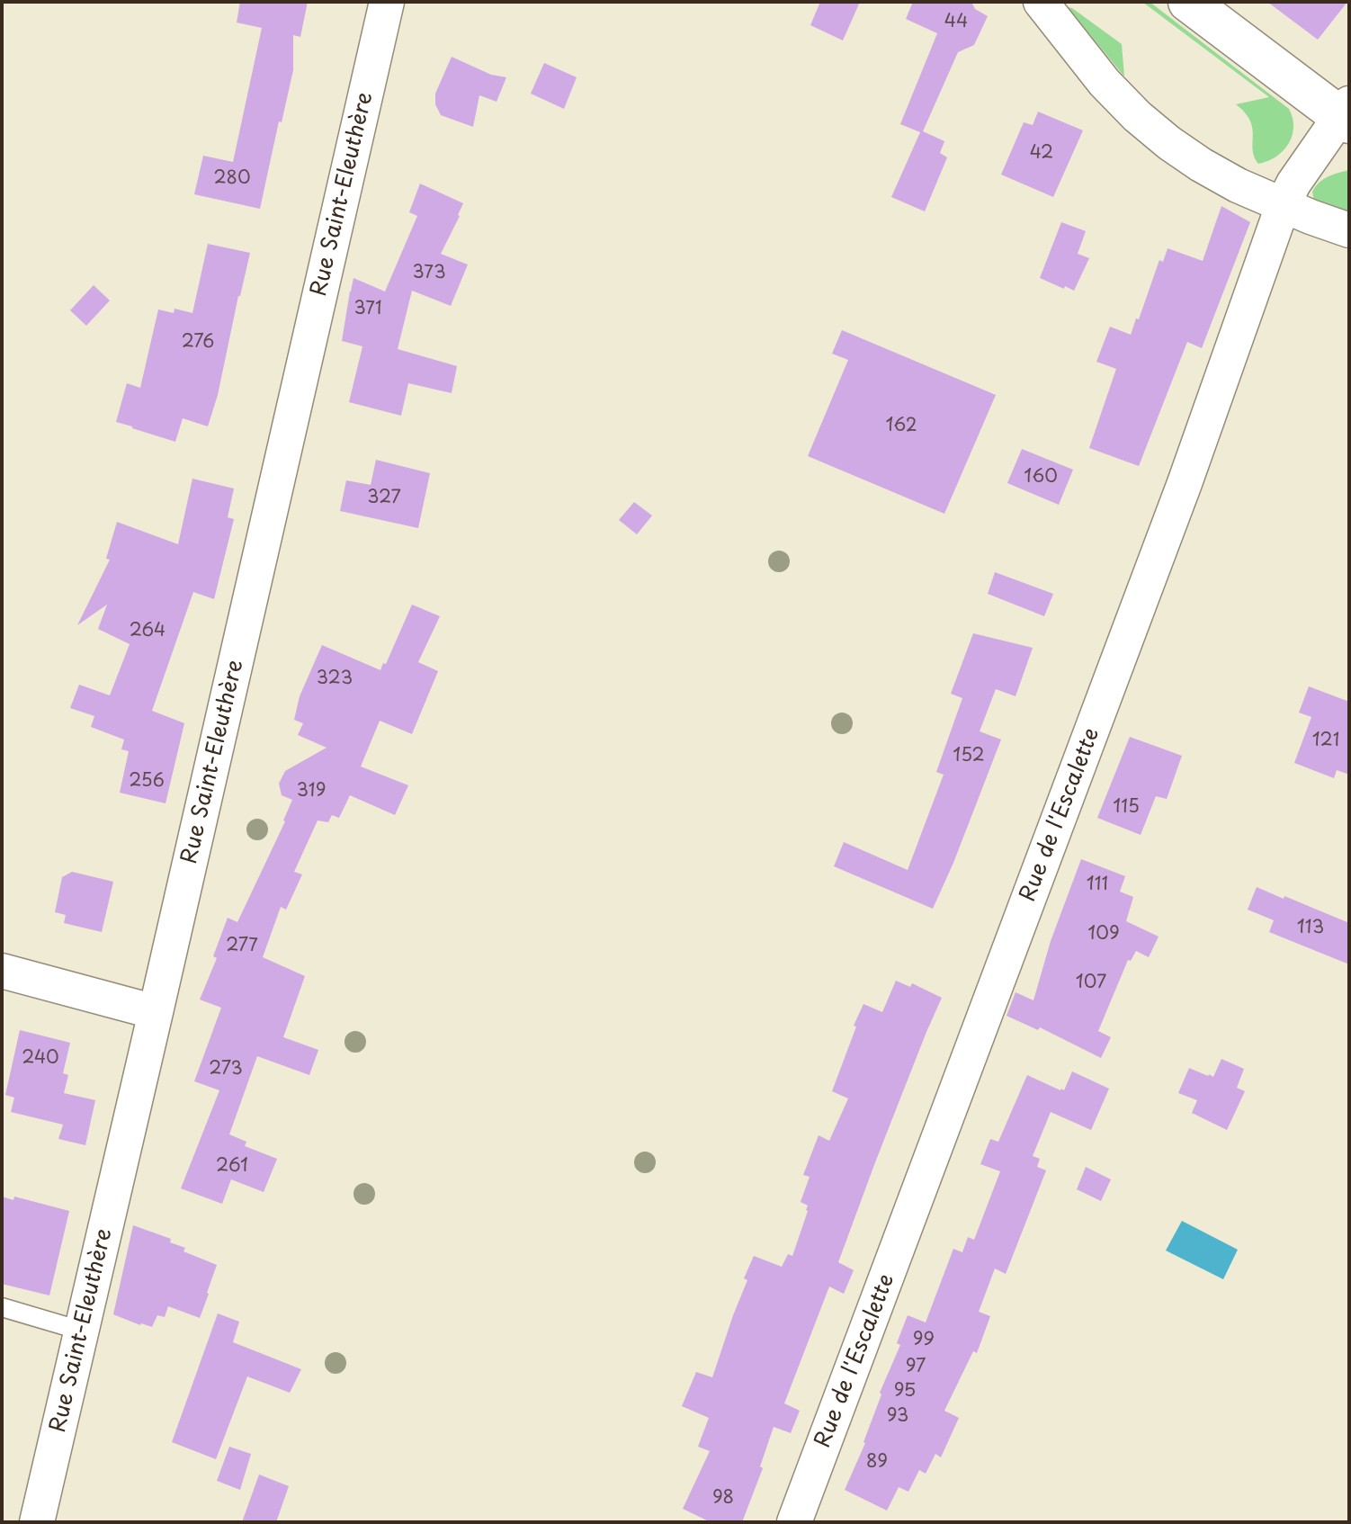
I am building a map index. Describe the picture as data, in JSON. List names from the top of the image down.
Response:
{
  "streets": {
    "street": ["Rue Saint-Eleuthère", "Rue de l'Escalette"]
  },
  "house_numbers": [
    "44",
    "42",
    "280",
    "373",
    "371",
    "276",
    "162",
    "160",
    "327",
    "264",
    "323",
    "121",
    "152",
    "256",
    "319",
    "115",
    "111",
    "113",
    "109",
    "277",
    "107",
    "240",
    "273",
    "261",
    "99",
    "97",
    "95",
    "93",
    "89",
    "98"
  ]
}
